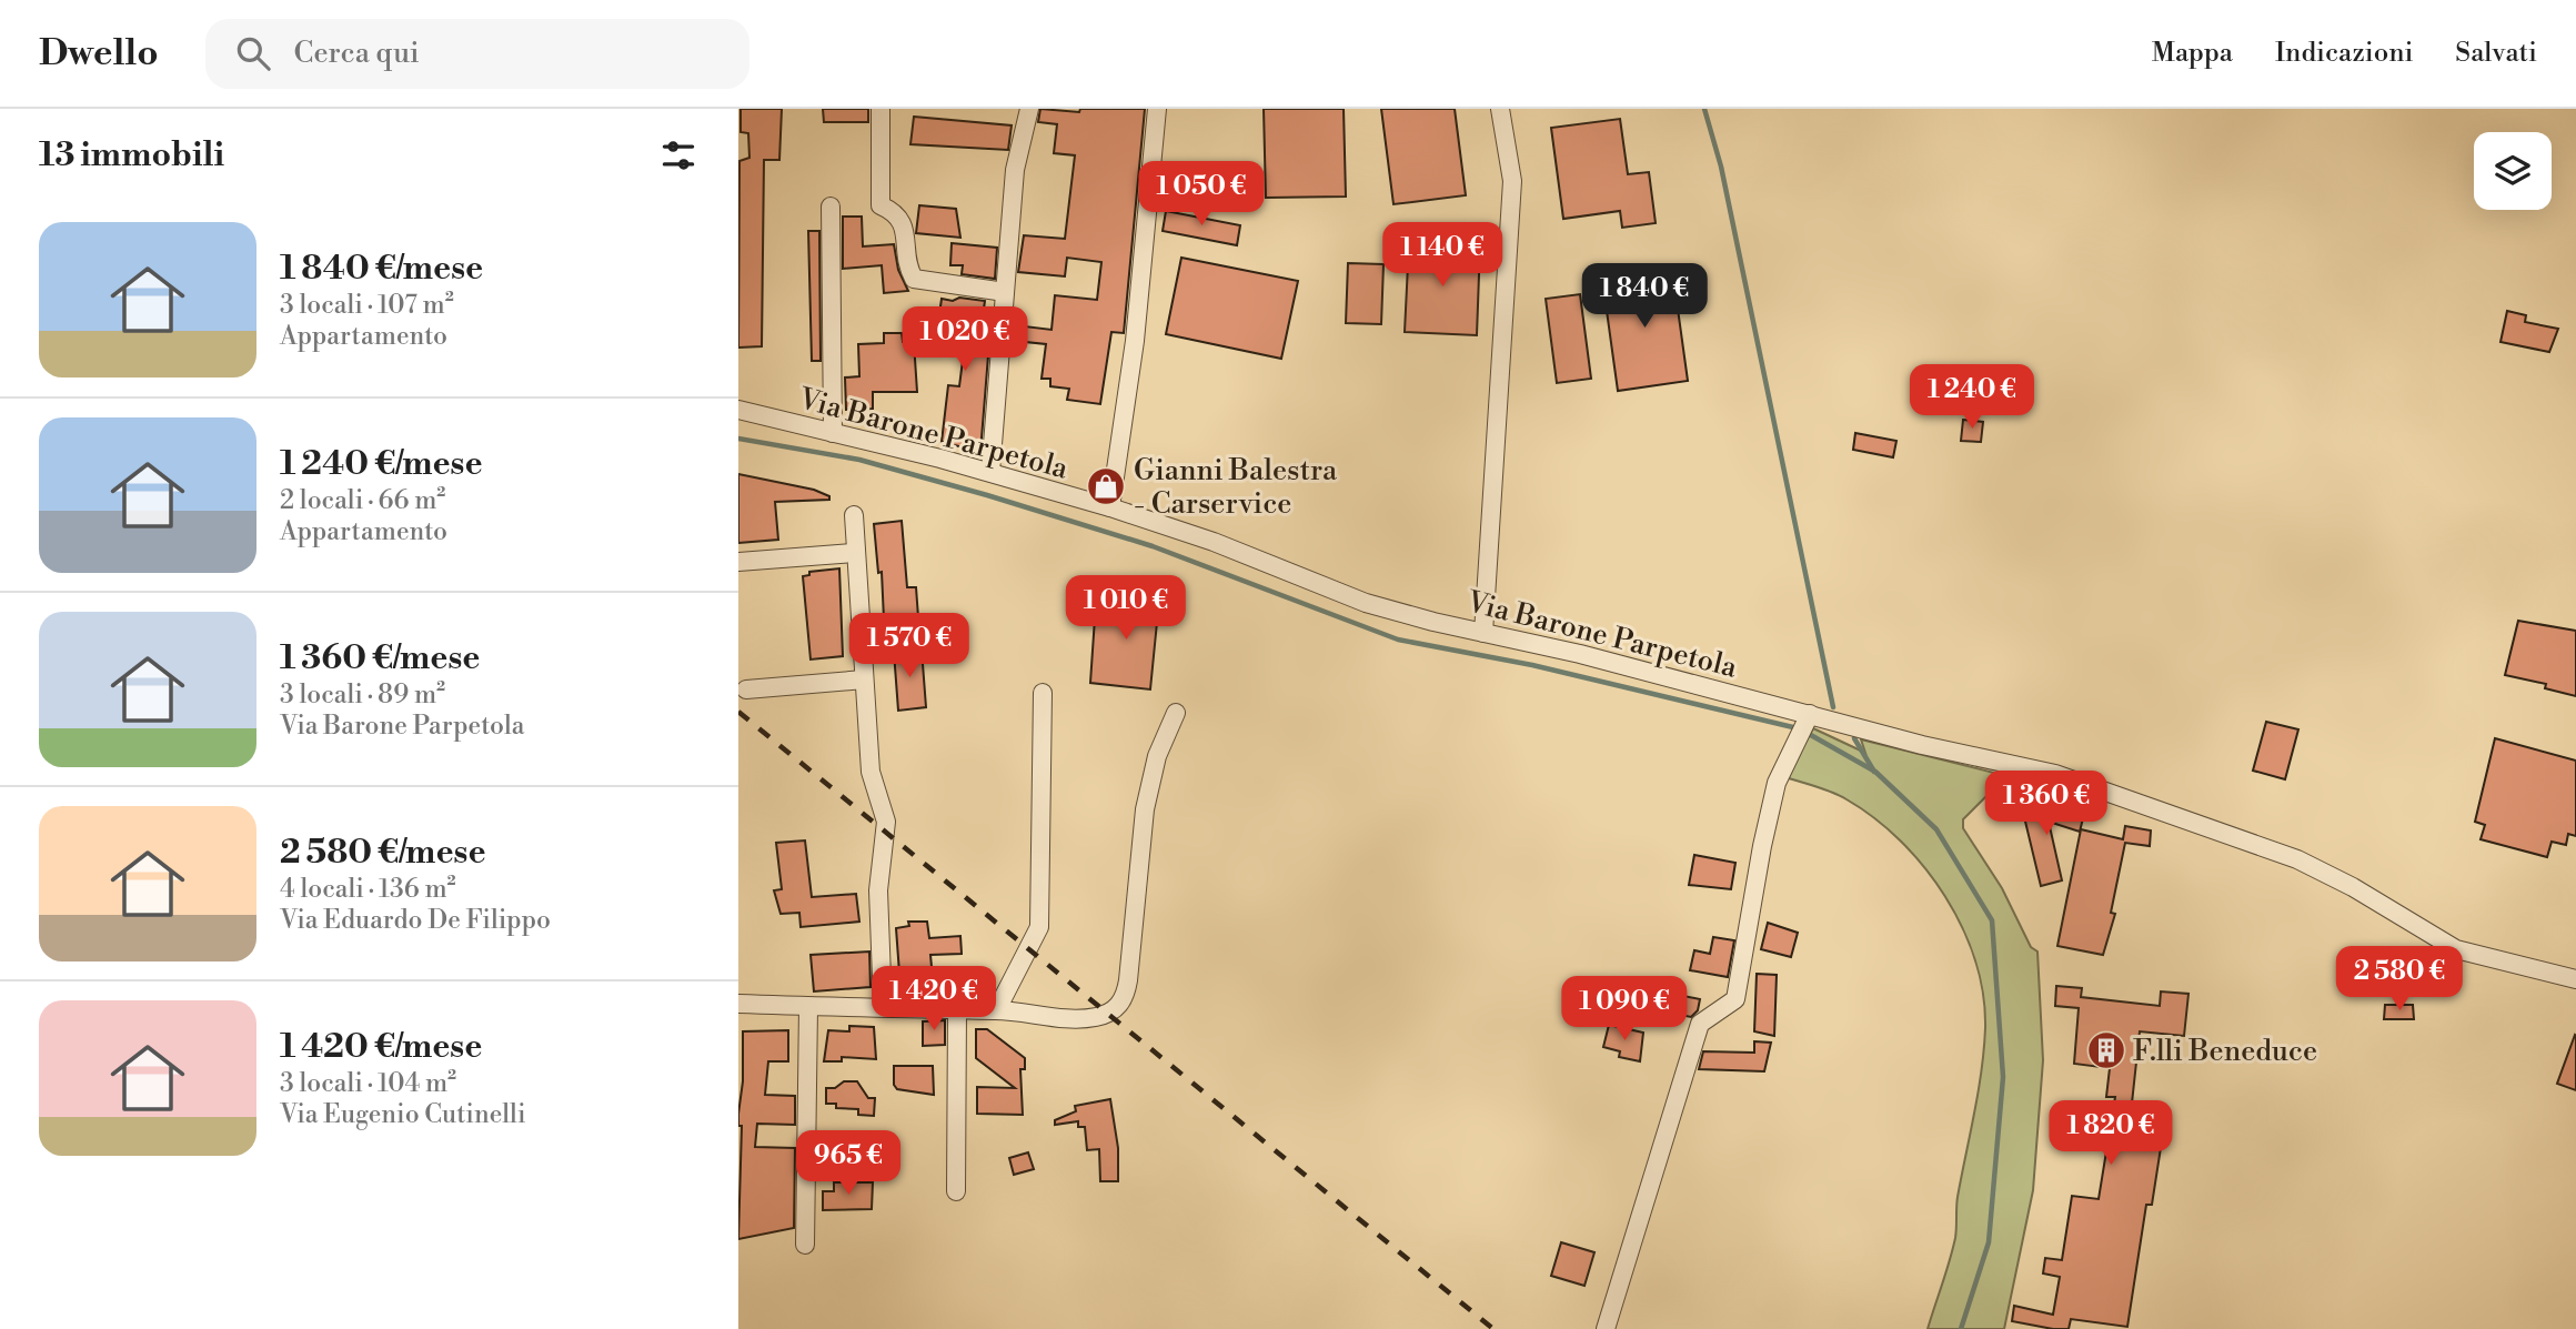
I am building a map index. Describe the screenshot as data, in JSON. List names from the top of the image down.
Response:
{
  "streets": {
    "street": ["Via Barone Parpetola"]
  },
  "places": {
    "shop": ["Gianni Balestra - Carservice"],
    "building": ["F.lli Beneduce"]
  },
  "page": {
    "header": "Dwello",
    "search": "Cerca qui",
    "nav": ["Mappa", "Indicazioni", "Salvati"],
    "heading": "13 immobili",
    "price": [
      "1 050 €",
      "1 140 €",
      "1 840 €",
      "1 020 €",
      "1 240 €",
      "1 010 €",
      "1 570 €",
      "1 360 €",
      "2 580 €",
      "1 420 €",
      "1 090 €",
      "1 820 €",
      "965 €"
    ],
    "list": [
      {
        "name": "1 840 €/mese",
        "note": "3 locali · 107 m² · Appartamento"
      },
      {
        "name": "1 240 €/mese",
        "note": "2 locali · 66 m² · Appartamento"
      },
      {
        "name": "1 360 €/mese",
        "note": "3 locali · 89 m² · Via Barone Parpetola"
      },
      {
        "name": "2 580 €/mese",
        "note": "4 locali · 136 m² · Via Eduardo De Filippo"
      },
      {
        "name": "1 420 €/mese",
        "note": "3 locali · 104 m² · Via Eugenio Cutinelli"
      }
    ]
  }
}
